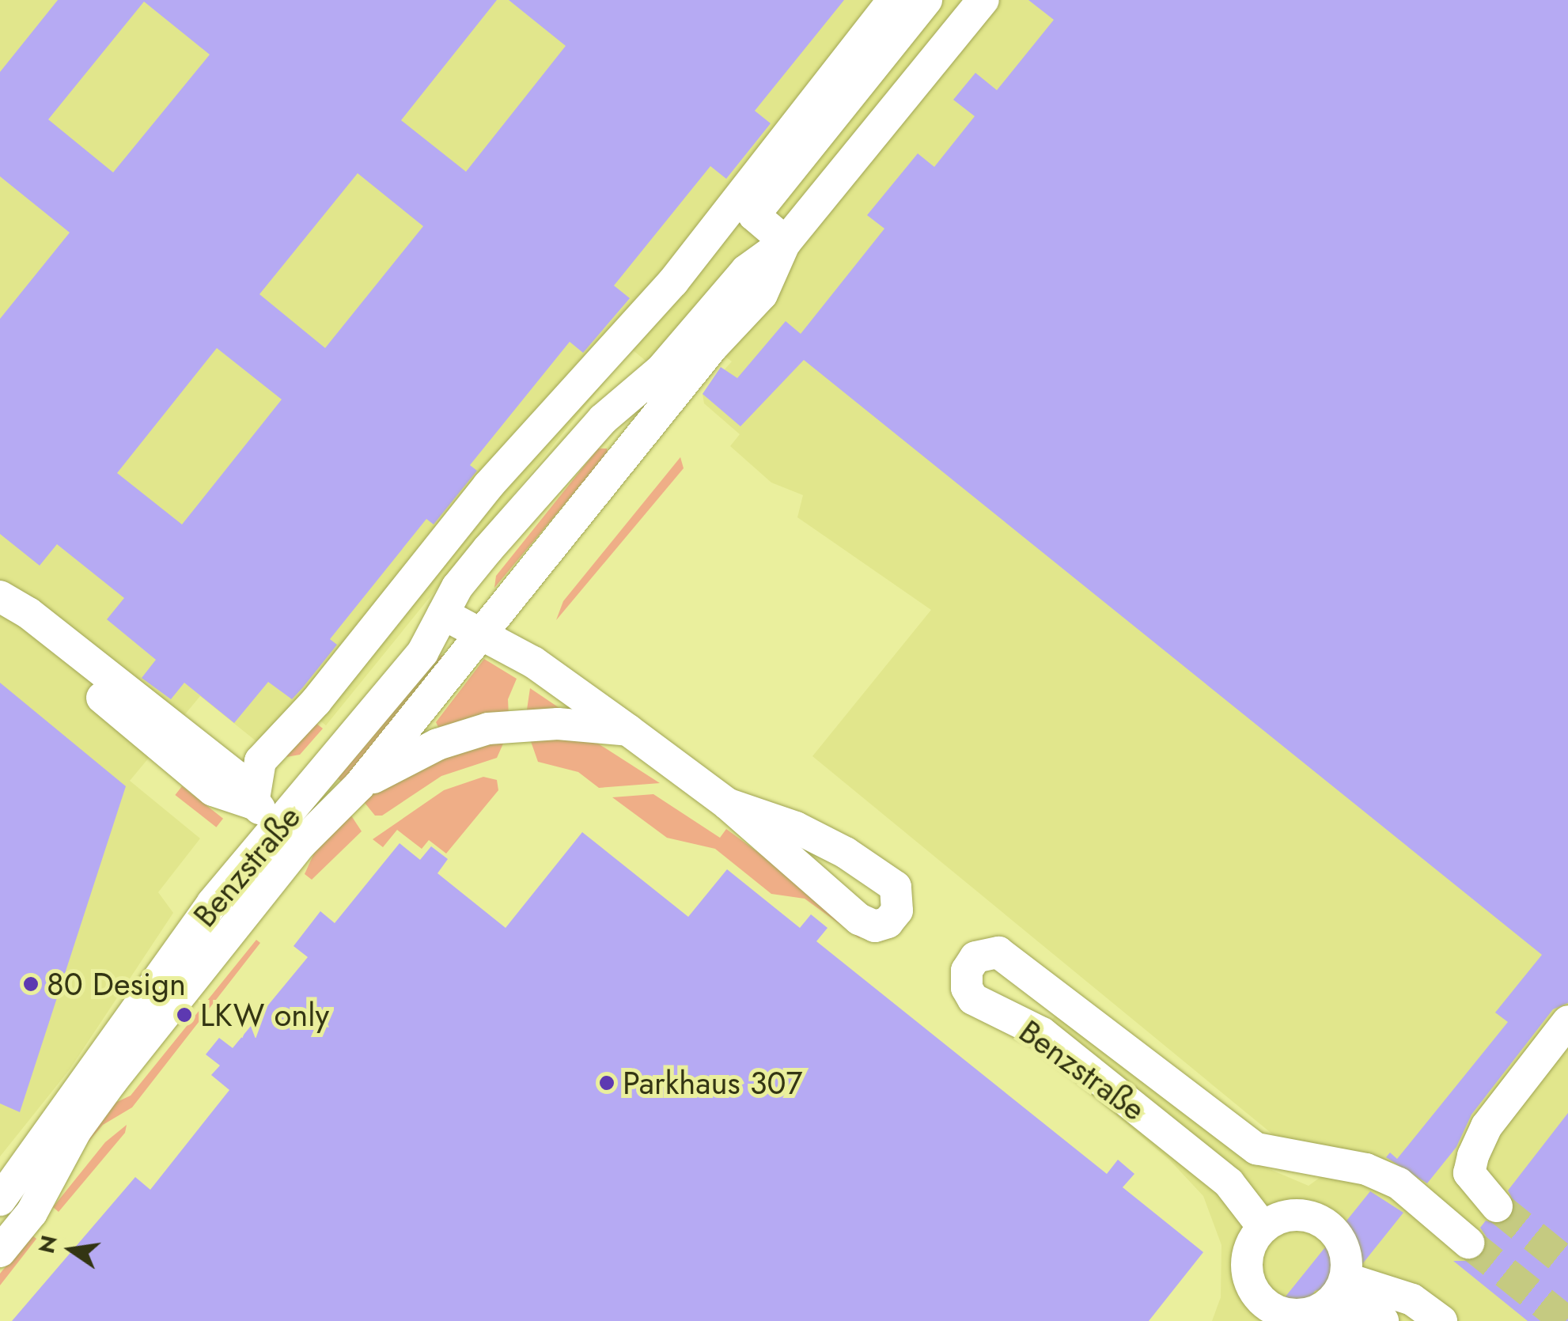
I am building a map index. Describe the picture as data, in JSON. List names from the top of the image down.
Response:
{
  "streets": {
    "street": ["Benzstraße"]
  },
  "places": ["80 Design", "LKW only", "Parkhaus 307"],
  "north": "left"
}
